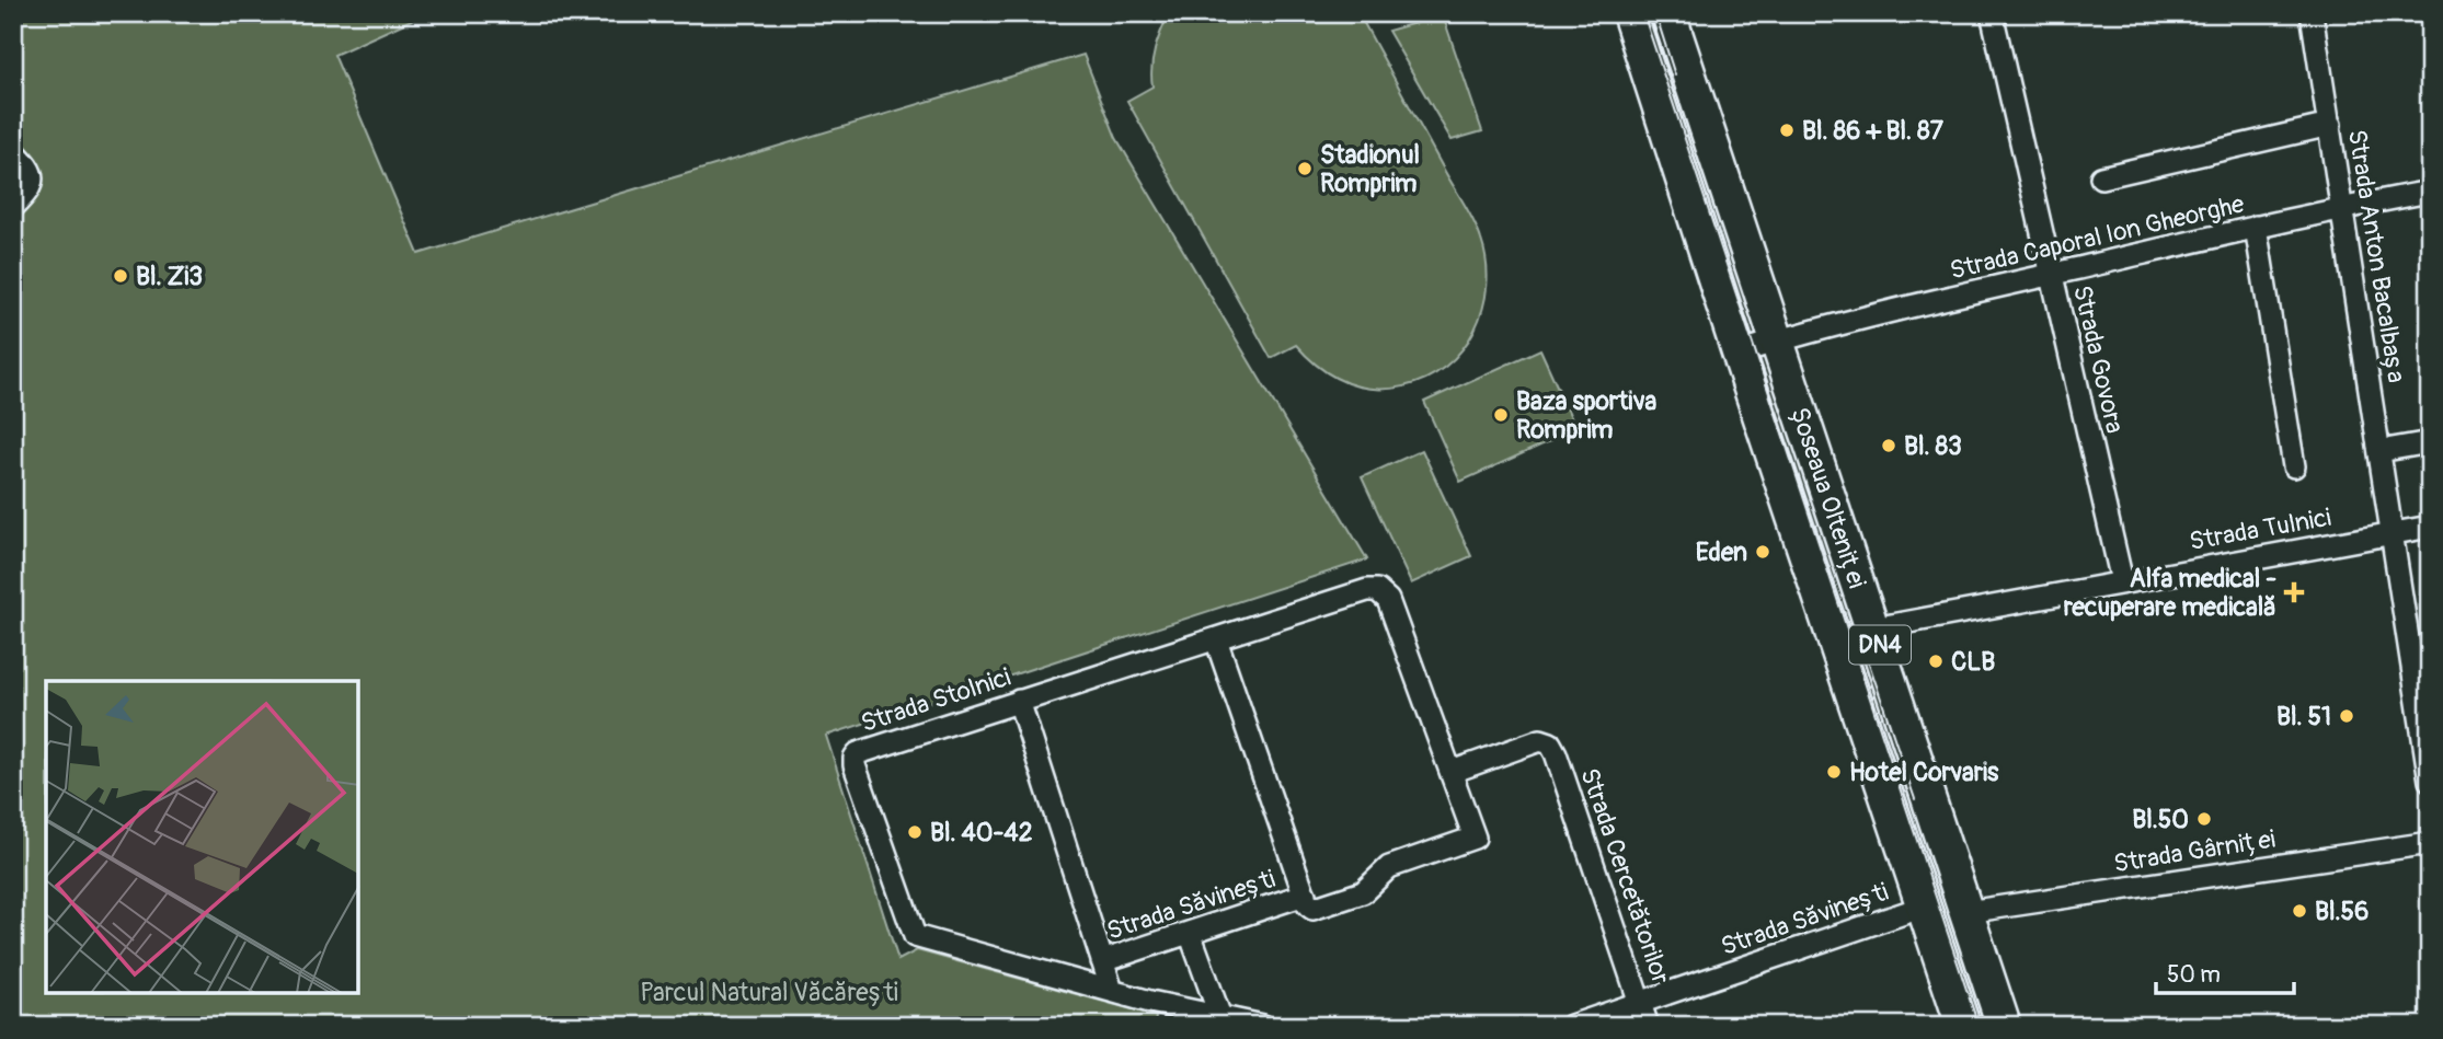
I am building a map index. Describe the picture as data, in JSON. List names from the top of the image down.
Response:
{
  "streets": {
    "main road": ["Șoseaua Olteniței", "DN4"],
    "street": [
      "Strada Caporal Ion Gheorghe",
      "Strada Anton Bacalbașa",
      "Strada Govora",
      "Strada Tulnici",
      "Strada Stolnici",
      "Strada Gârniței",
      "Strada Cercetătorilor",
      "Strada Săvinești"
    ]
  },
  "crossings": [
    ["Strada Caporal Ion Gheorghe", "Strada Anton Bacalbașa"],
    ["Strada Caporal Ion Gheorghe", "Strada Govora"],
    ["Strada Caporal Ion Gheorghe", "Șoseaua Olteniței"],
    ["Strada Anton Bacalbașa", "Strada Tulnici"],
    ["Strada Govora", "Strada Tulnici"],
    ["Șoseaua Olteniței", "Strada Tulnici"],
    ["Șoseaua Olteniței", "Strada Gârniței"],
    ["Șoseaua Olteniței", "Strada Săvinești"],
    ["Strada Stolnici", "Strada Cercetătorilor"],
    ["Strada Stolnici", "Strada Săvinești"],
    ["Strada Cercetătorilor", "Strada Săvinești"]
  ],
  "parks": ["Parcul Natural Văcărești"],
  "places": {
    "other": [
      "Bl. 86 + Bl. 87",
      "Stadionul Romprim",
      "Bl. Zi3",
      "Baza sportiva Romprim",
      "Bl. 83",
      "Eden",
      "CLB",
      "Bl. 51",
      "Hotel Corvaris",
      "Bl.50",
      "Bl. 40-42",
      "Bl.56"
    ],
    "health": ["Alfa medical - recuperare medicală"]
  },
  "scale_bar": "50 m"
}
